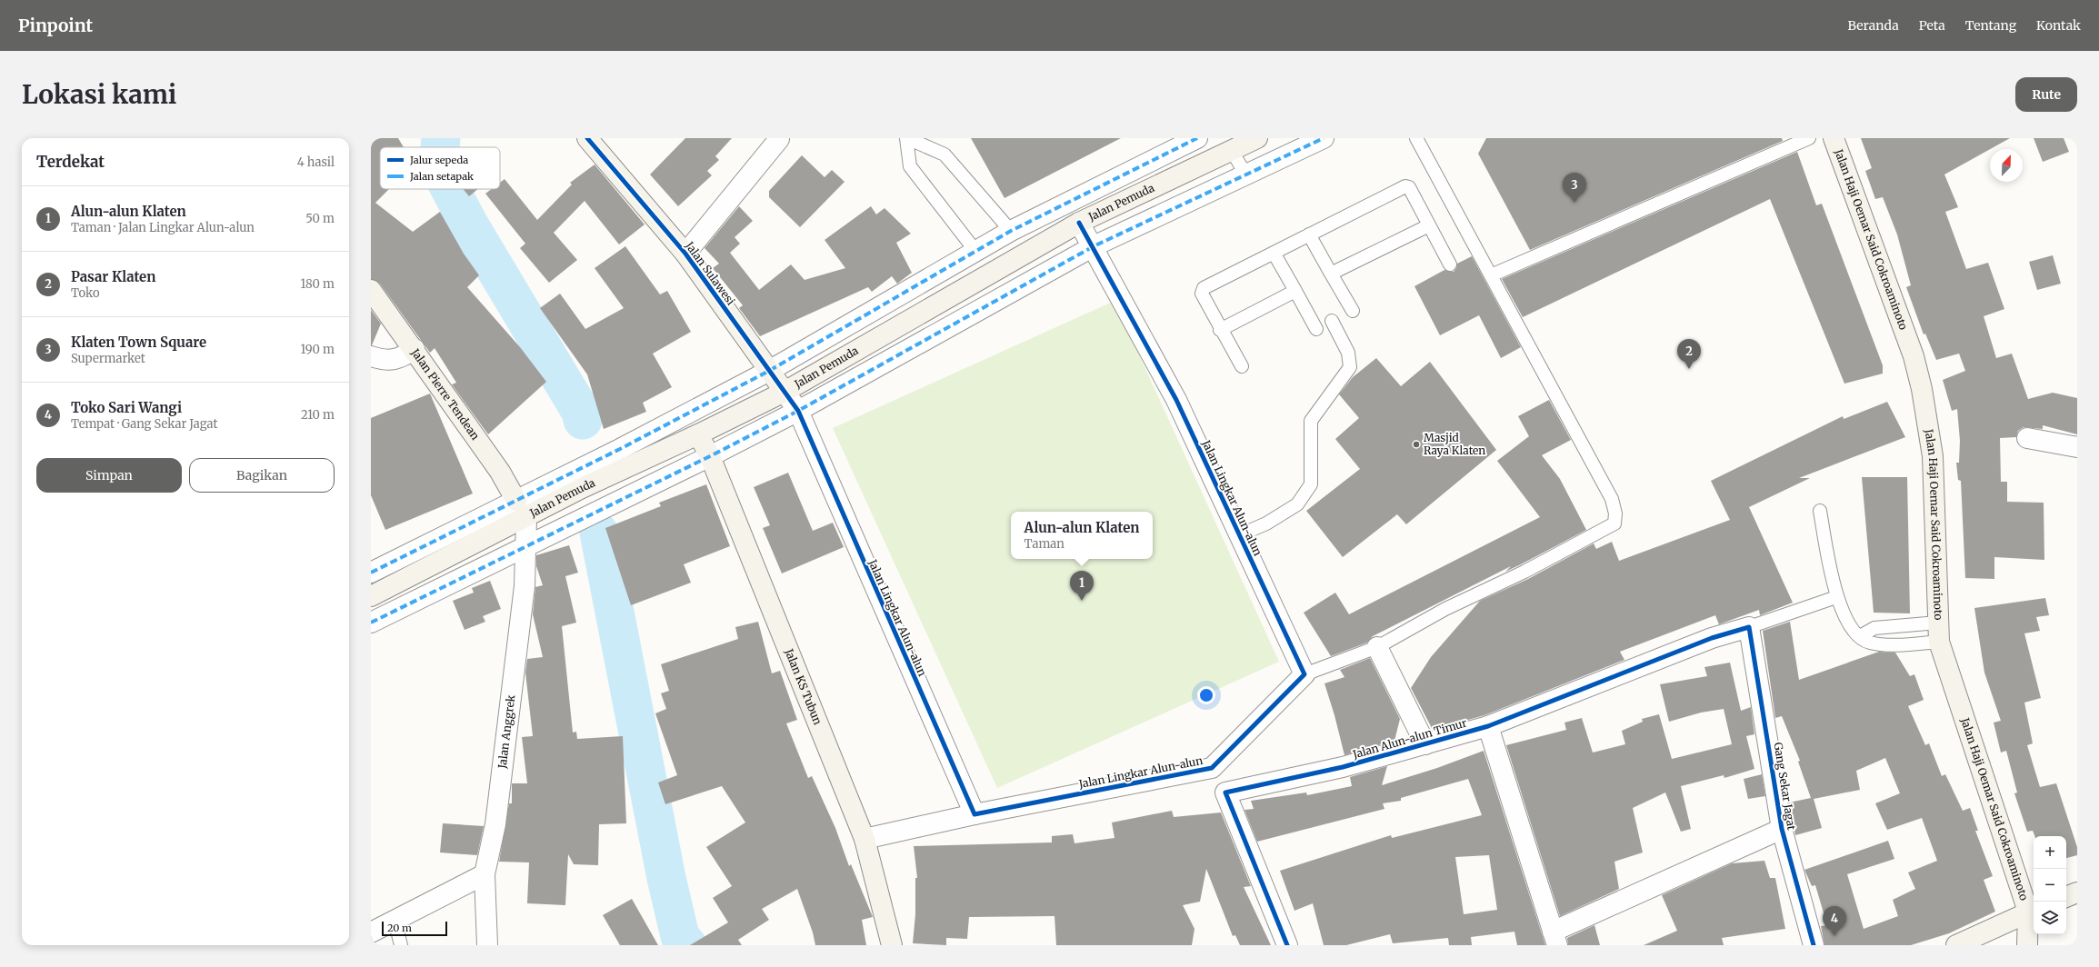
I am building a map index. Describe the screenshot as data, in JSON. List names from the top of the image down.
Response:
{
  "streets": {
    "main road": [
      "Jalan Pemuda",
      "Jalan Haji Oemar Said Cokroaminoto",
      "Jalan Sulawesi",
      "Jalan Pierre Tendean",
      "Jalan KS Tubun"
    ],
    "street": [
      "Jalan Lingkar Alun-alun",
      "Jalan Anggrek",
      "Jalan Alun-alun Timur",
      "Gang Sekar Jagat"
    ]
  },
  "crossings": [
    ["Jalan Pemuda", "Jalan Sulawesi"],
    ["Jalan Pemuda", "Jalan Lingkar Alun-alun"],
    ["Jalan Pemuda", "Jalan KS Tubun"],
    ["Jalan Pemuda", "Jalan Anggrek"],
    ["Jalan Sulawesi", "Jalan Lingkar Alun-alun"],
    ["Jalan Alun-alun Timur", "Gang Sekar Jagat"]
  ],
  "places": ["Masjid Raya Klaten"],
  "legend": ["Jalur sepeda", "Jalan setapak"],
  "scale_bar": "20 m",
  "north": "top right",
  "page": {
    "header": "Pinpoint",
    "nav": [
      "Beranda",
      "Peta",
      "Tentang",
      "Kontak"
    ],
    "buttons": [
      "Rute",
      ["Simpan", "Bagikan"]
    ],
    "title": "Lokasi kami",
    "heading": ["Terdekat", "4 hasil"],
    "pins": [
      "3",
      "2",
      "1",
      "4"
    ],
    "list": [
      {
        "mark": "1",
        "name": "Alun-alun Klaten",
        "note": "Taman · Jalan Lingkar Alun-alun",
        "value": "50 m"
      },
      {
        "mark": "2",
        "name": "Pasar Klaten",
        "note": "Toko",
        "value": "180 m"
      },
      {
        "mark": "3",
        "name": "Klaten Town Square",
        "note": "Supermarket",
        "value": "190 m"
      },
      {
        "mark": "4",
        "name": "Toko Sari Wangi",
        "note": "Tempat · Gang Sekar Jagat",
        "value": "210 m"
      }
    ],
    "popup": ["Alun-alun Klaten", "Taman"],
    "map_buttons": ["+", "−"],
    "scale": "20 m"
  }
}
